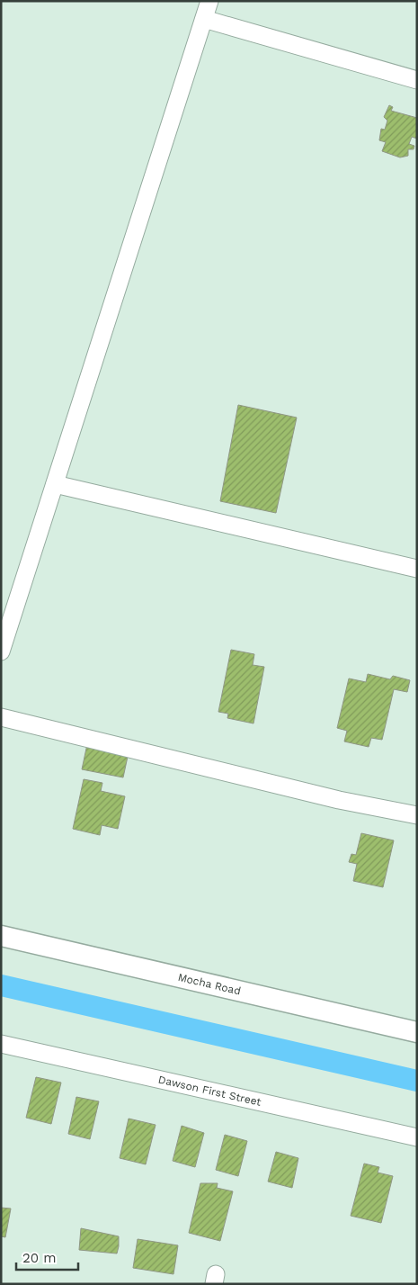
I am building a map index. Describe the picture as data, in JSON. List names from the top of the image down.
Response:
{
  "streets": {
    "street": ["Mocha Road", "Dawson First Street"]
  },
  "scale_bar": "20 m"
}
